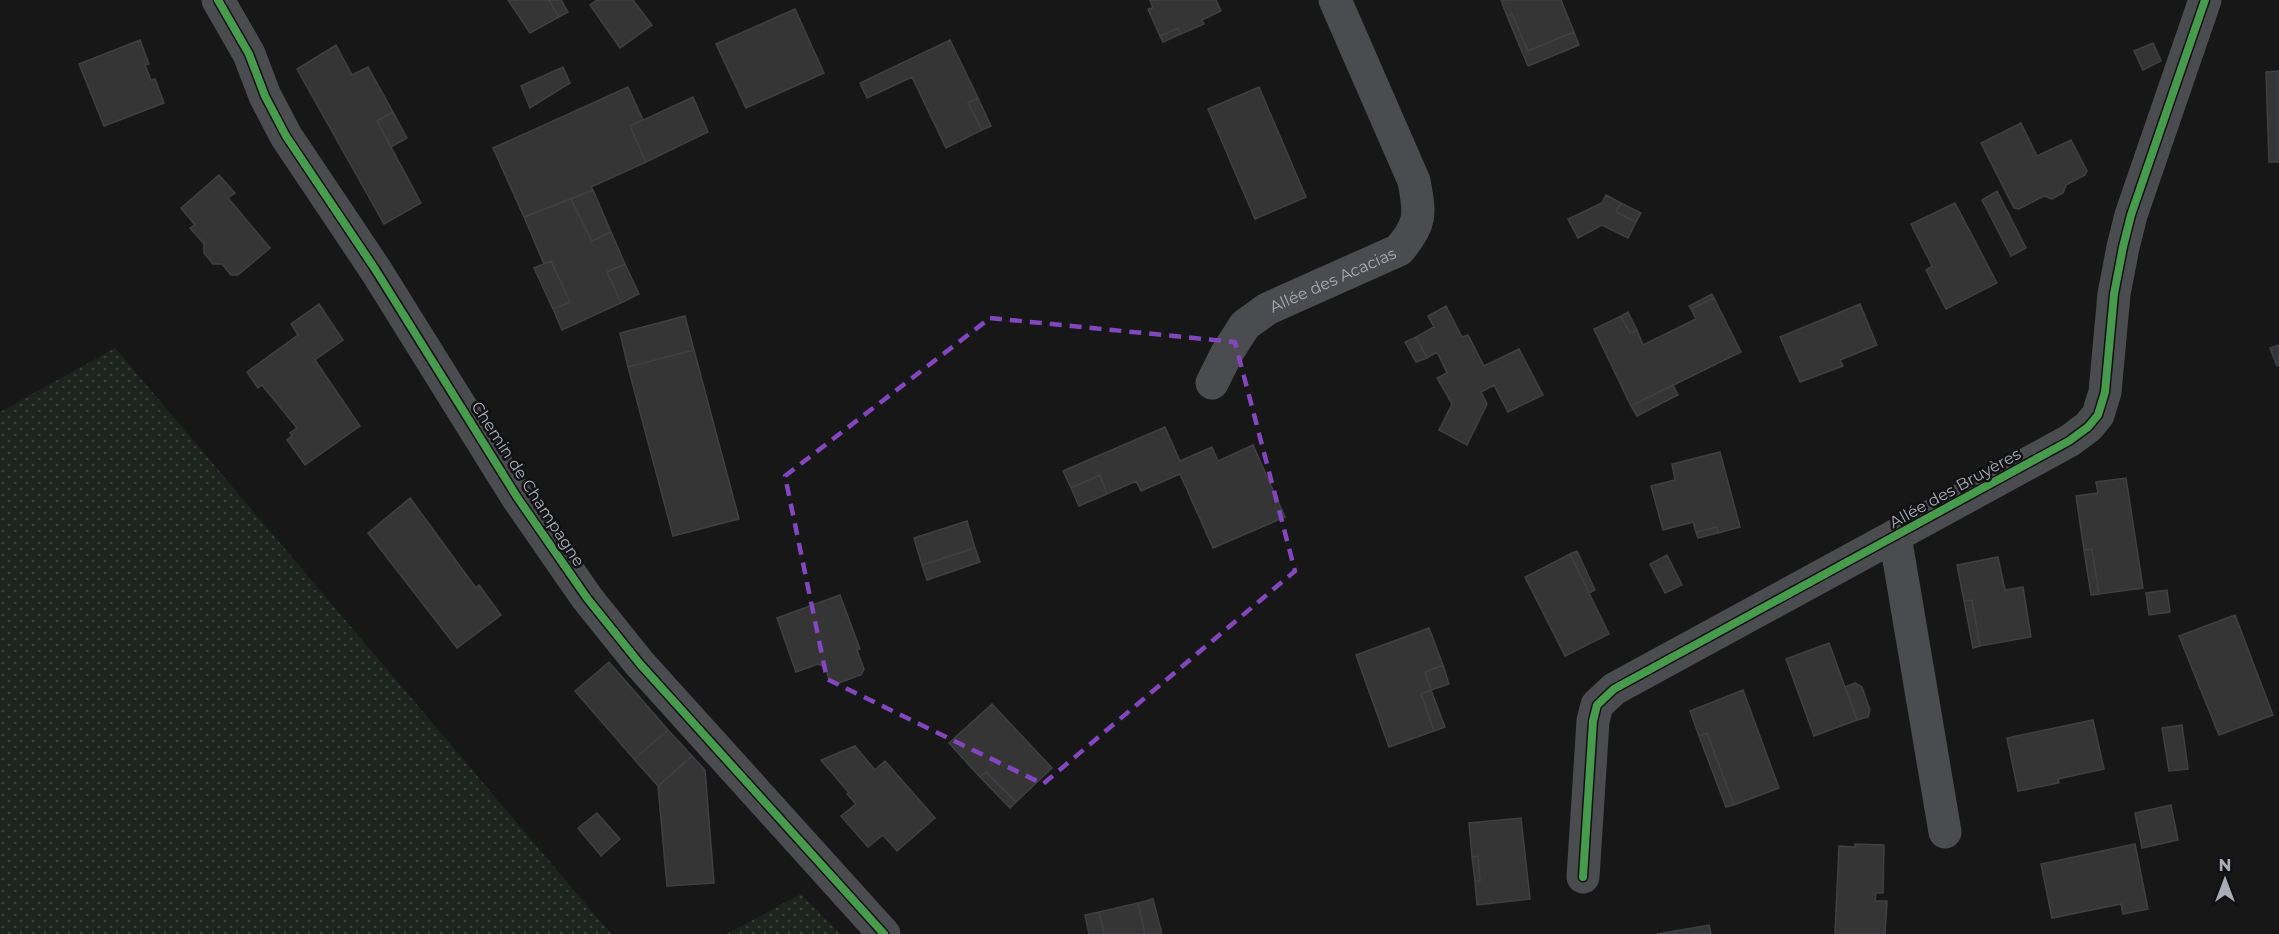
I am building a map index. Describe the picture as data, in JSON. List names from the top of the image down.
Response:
{
  "streets": {
    "street": ["Allée des Acacias", "Chemin de Champagne", "Allée des Bruyères"]
  },
  "north": "top"
}
